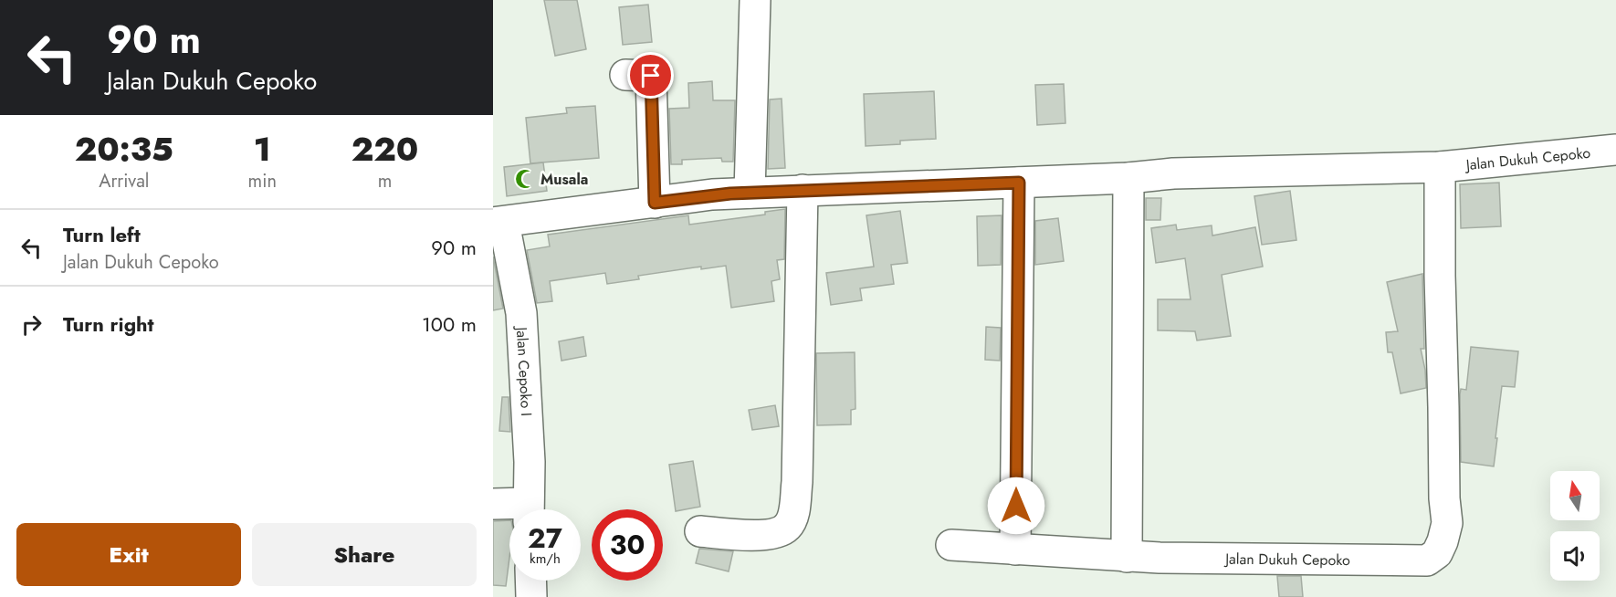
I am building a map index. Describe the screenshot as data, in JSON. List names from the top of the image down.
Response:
{
  "streets": {
    "street": ["Jalan Dukuh Cepoko", "Jalan Cepoko I"]
  },
  "crossings": [
    ["Jalan Dukuh Cepoko", "Jalan Cepoko I"]
  ],
  "places": {
    "mosque": ["Musala"]
  },
  "north": "top",
  "page": {
    "turn": ["90 m", "Jalan Dukuh Cepoko"],
    "eta": [
      "20:35",
      "Arrival",
      "1",
      "min",
      "220",
      "m"
    ],
    "list": [
      {
        "name": "Turn left",
        "note": "Jalan Dukuh Cepoko",
        "value": "90 m"
      },
      {
        "name": "Turn right",
        "value": "100 m"
      }
    ],
    "speed": "27 km/h",
    "limit": "30",
    "buttons": ["Exit", "Share"]
  }
}
